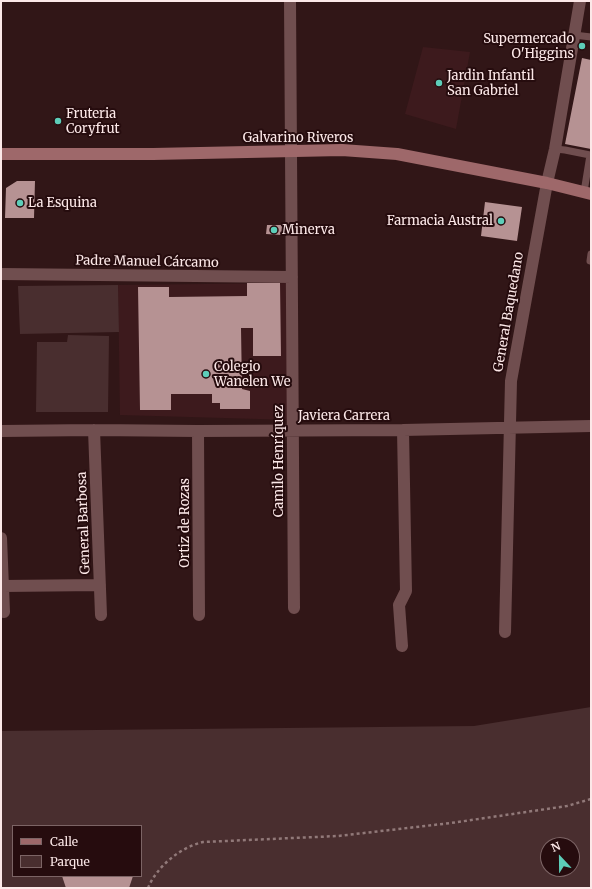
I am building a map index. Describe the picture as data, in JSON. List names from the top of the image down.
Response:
{
  "streets": {
    "main road": ["Galvarino Riveros"],
    "street": [
      "Padre Manuel Cárcamo",
      "General Baquedano",
      "Javiera Carrera",
      "Camilo Henríquez",
      "General Barbosa",
      "Ortiz de Rozas"
    ]
  },
  "crossings": [
    ["Galvarino Riveros", "General Baquedano"],
    ["Galvarino Riveros", "Camilo Henríquez"],
    ["Padre Manuel Cárcamo", "Camilo Henríquez"],
    ["General Baquedano", "Javiera Carrera"],
    ["Javiera Carrera", "Camilo Henríquez"],
    ["Javiera Carrera", "General Barbosa"],
    ["Javiera Carrera", "Ortiz de Rozas"]
  ],
  "places": [
    "Supermercado O'Higgins",
    "Jardin Infantil San Gabriel",
    "Fruteria Coryfrut",
    "La Esquina",
    "Farmacia Austral",
    "Minerva",
    "Colegio Wanelen We"
  ],
  "legend": ["Calle", "Parque"],
  "north": "top"
}
